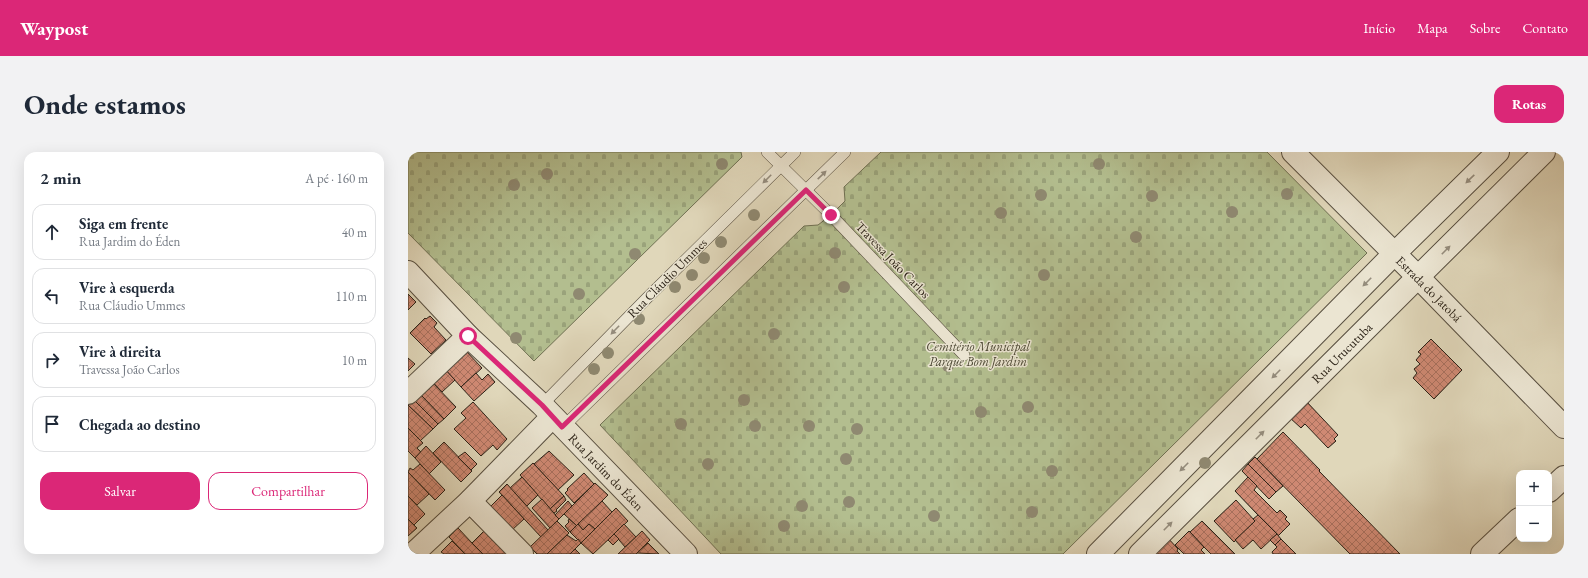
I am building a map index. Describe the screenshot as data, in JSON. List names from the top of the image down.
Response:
{
  "streets": {
    "street": [
      "Rua Cláudio Ummes",
      "Estrada do Jatobá",
      "Rua Urucutuba",
      "Rua Jardim do Éden"
    ],
    "lane": ["Travessa João Carlos"]
  },
  "crossings": [
    ["Travessa João Carlos", "Rua Cláudio Ummes"],
    ["Rua Cláudio Ummes", "Rua Jardim do Éden"],
    ["Estrada do Jatobá", "Rua Urucutuba"]
  ],
  "parks": ["Cemitério Municipal Parque Bom Jardim"],
  "page": {
    "header": "Waypost",
    "nav": [
      "Início",
      "Mapa",
      "Sobre",
      "Contato"
    ],
    "buttons": [
      "Rotas",
      ["Salvar", "Compartilhar"]
    ],
    "title": "Onde estamos",
    "heading": ["2 min", "A pé · 160 m"],
    "list": [
      ["Siga em frente", "Rua Jardim do Éden", "40 m"],
      ["Vire à esquerda", "Rua Cláudio Ummes", "110 m"],
      ["Vire à direita", "Travessa João Carlos", "10 m"],
      "Chegada ao destino"
    ],
    "map_buttons": ["+", "−"]
  }
}
